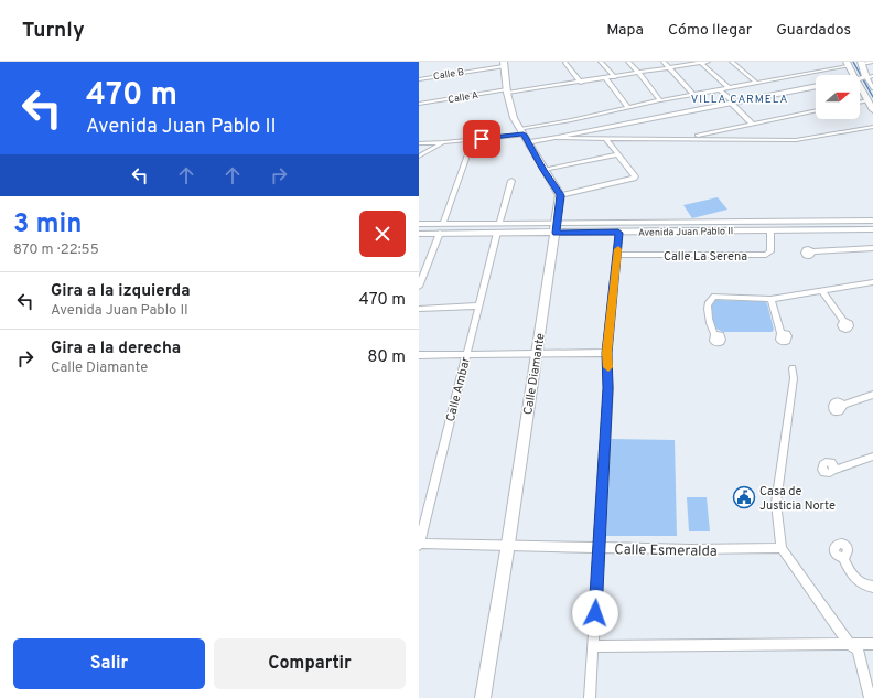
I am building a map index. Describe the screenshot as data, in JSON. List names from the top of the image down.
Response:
{
  "streets": {
    "street": [
      "Calle B",
      "Calle A",
      "Avenida Juan Pablo II",
      "Calle La Serena",
      "Calle Diamante",
      "Calle Ambar",
      "Calle Esmeralda"
    ]
  },
  "crossings": [
    ["Avenida Juan Pablo II", "Calle La Serena"],
    ["Avenida Juan Pablo II", "Calle Diamante"],
    ["Avenida Juan Pablo II", "Calle Ambar"],
    ["Calle Diamante", "Calle Esmeralda"],
    ["Calle Ambar", "Calle Esmeralda"]
  ],
  "districts": ["VILLA CARMELA"],
  "places": {
    "public building": ["Casa de Justicia Norte"]
  },
  "north": "right",
  "page": {
    "header": "Turnly",
    "nav": ["Mapa", "Cómo llegar", "Guardados"],
    "turn": ["470 m", "Avenida Juan Pablo II"],
    "heading": ["3 min", "870 m · 22:55"],
    "list": [
      {
        "name": "Gira a la izquierda",
        "note": "Avenida Juan Pablo II",
        "value": "470 m"
      },
      {
        "name": "Gira a la derecha",
        "note": "Calle Diamante",
        "value": "80 m"
      }
    ],
    "buttons": ["Salir", "Compartir"]
  }
}
